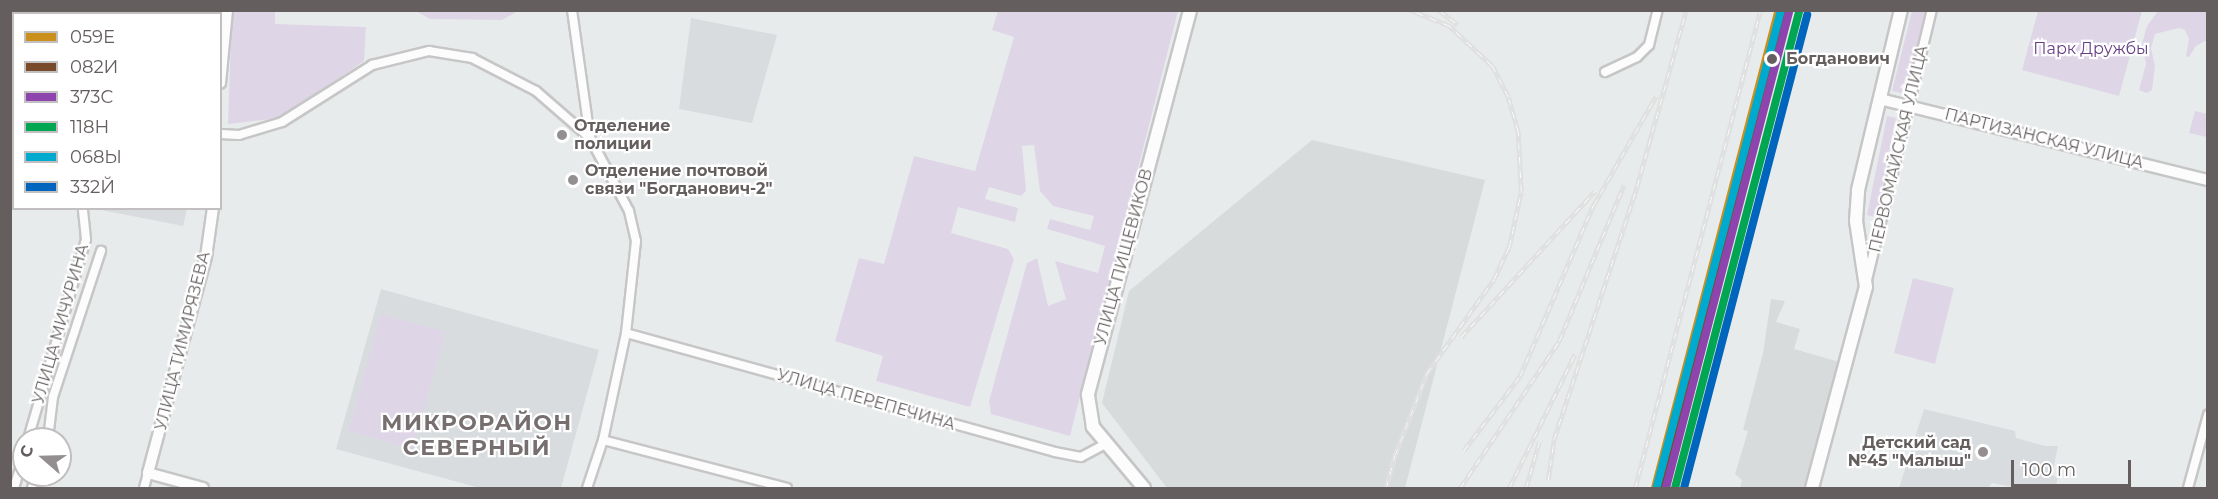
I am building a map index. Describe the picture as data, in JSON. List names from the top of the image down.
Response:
{
  "streets": {
    "main road": ["ПЕРВОМАЙСКАЯ УЛИЦА", "УЛИЦА ПИЩЕВИКОВ"],
    "street": [
      "ПАРТИЗАНСКАЯ УЛИЦА",
      "УЛИЦА МИЧУРИНА",
      "УЛИЦА ТИМИРЯЗЕВА",
      "УЛИЦА ПЕРЕПЕЧИНА"
    ]
  },
  "crossings": [
    ["ПАРТИЗАНСКАЯ УЛИЦА", "ПЕРВОМАЙСКАЯ УЛИЦА"],
    ["УЛИЦА ПИЩЕВИКОВ", "УЛИЦА ПЕРЕПЕЧИНА"]
  ],
  "districts": ["МИКРОРАЙОН СЕВЕРНЫЙ"],
  "parks": ["Парк Дружбы"],
  "places": [
    "Богданович",
    "Отделение полиции",
    "Отделение почтовой связи \"Богданович-2\"",
    "Детский сад №45 \"Малыш\""
  ],
  "lines": [
    "transit line 059Е",
    "transit line 082И",
    "transit line 373C",
    "transit line 068Ы",
    "transit line 118Н",
    "transit line 332Й"
  ],
  "legend": [
    "059Е",
    "082И",
    "373C",
    "118Н",
    "068Ы",
    "332Й"
  ],
  "scale_bar": "100 m",
  "north": "left"
}
